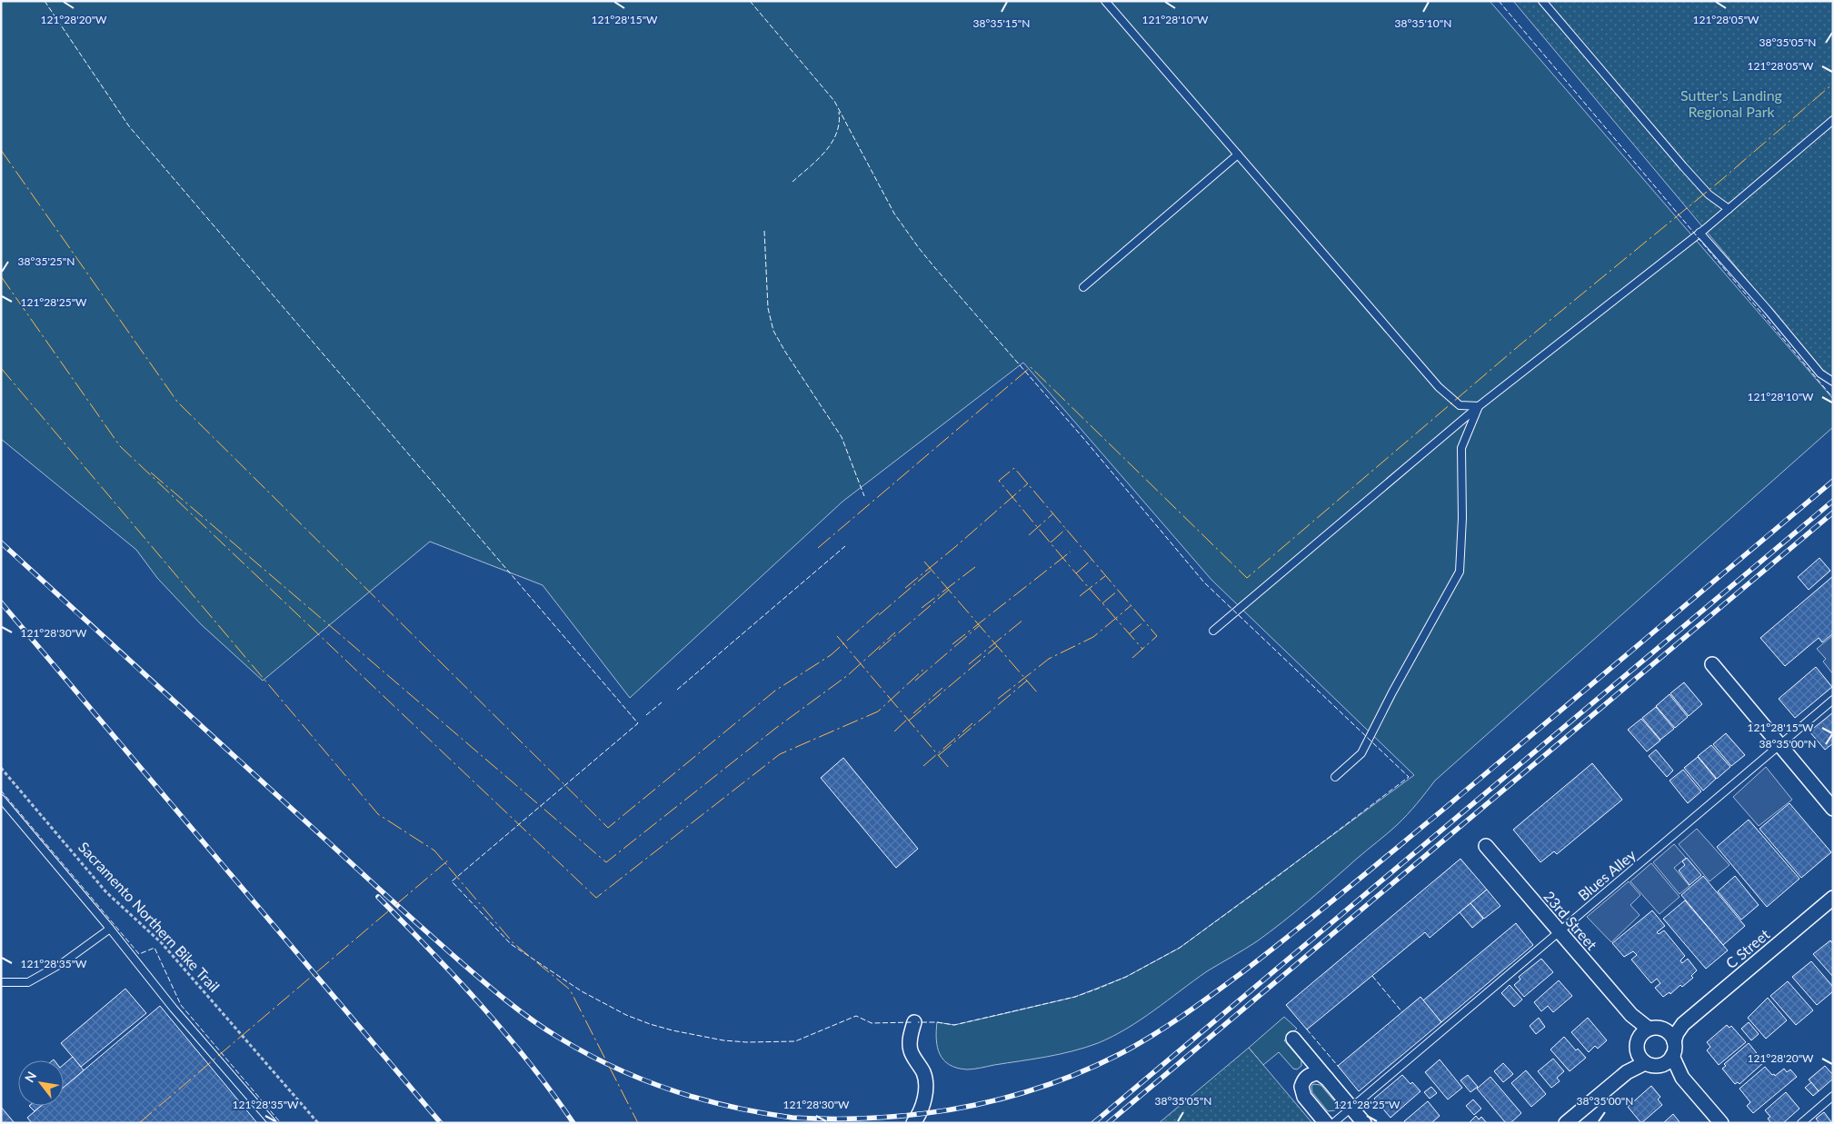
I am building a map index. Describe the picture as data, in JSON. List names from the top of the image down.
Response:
{
  "streets": {
    "street": ["23rd Street", "C Street"],
    "lane": ["Blues Alley"],
    "path": ["Sacramento Northern Bike Trail"]
  },
  "crossings": [
    ["Blues Alley", "23rd Street"],
    ["23rd Street", "C Street"]
  ],
  "parks": ["Sutter's Landing Regional Park"],
  "north": "top left",
  "coordinates": [
    "121°28'15\"W",
    "121°28'05\"W",
    "121°28'20\"W",
    "121°28'10\"W",
    "38°35'15\"N",
    "38°35'10\"N",
    "38°35'05\"N",
    "38°35'25\"N",
    "121°28'25\"W",
    "121°28'30\"W",
    "38°35'00\"N",
    "121°28'35\"W"
  ]
}
